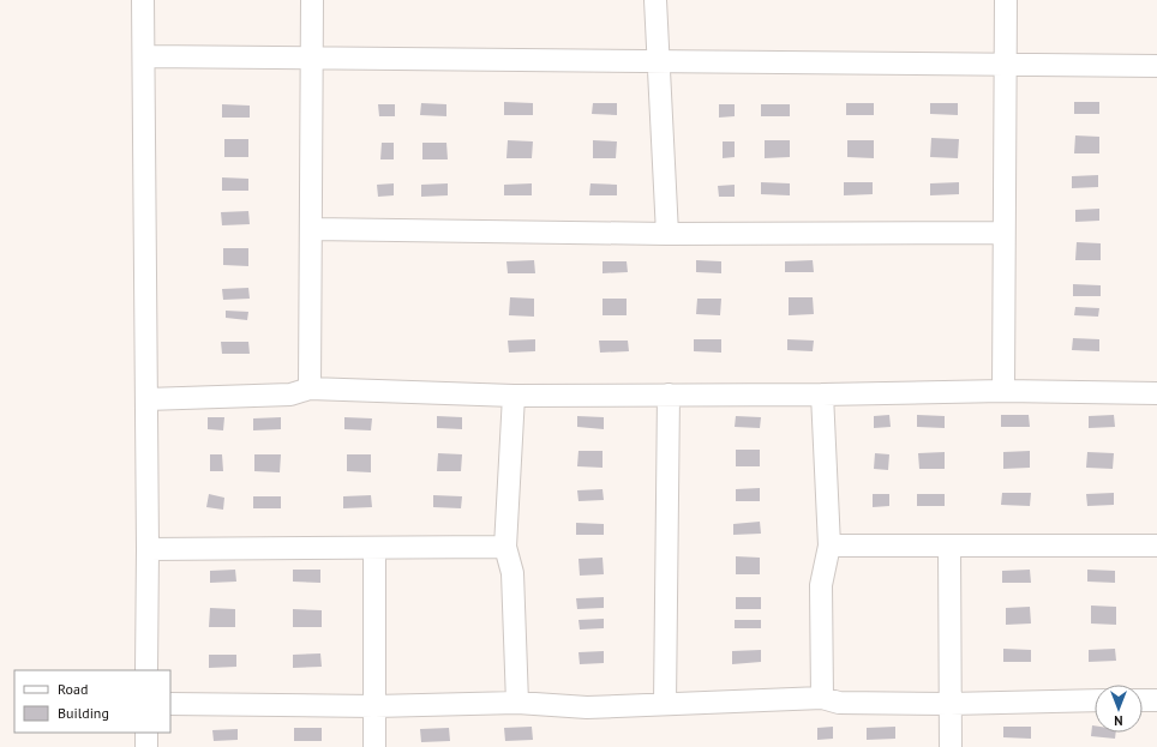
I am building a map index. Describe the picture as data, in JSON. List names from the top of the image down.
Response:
{
  "legend": ["Road", "Building"],
  "north": "bottom"
}
